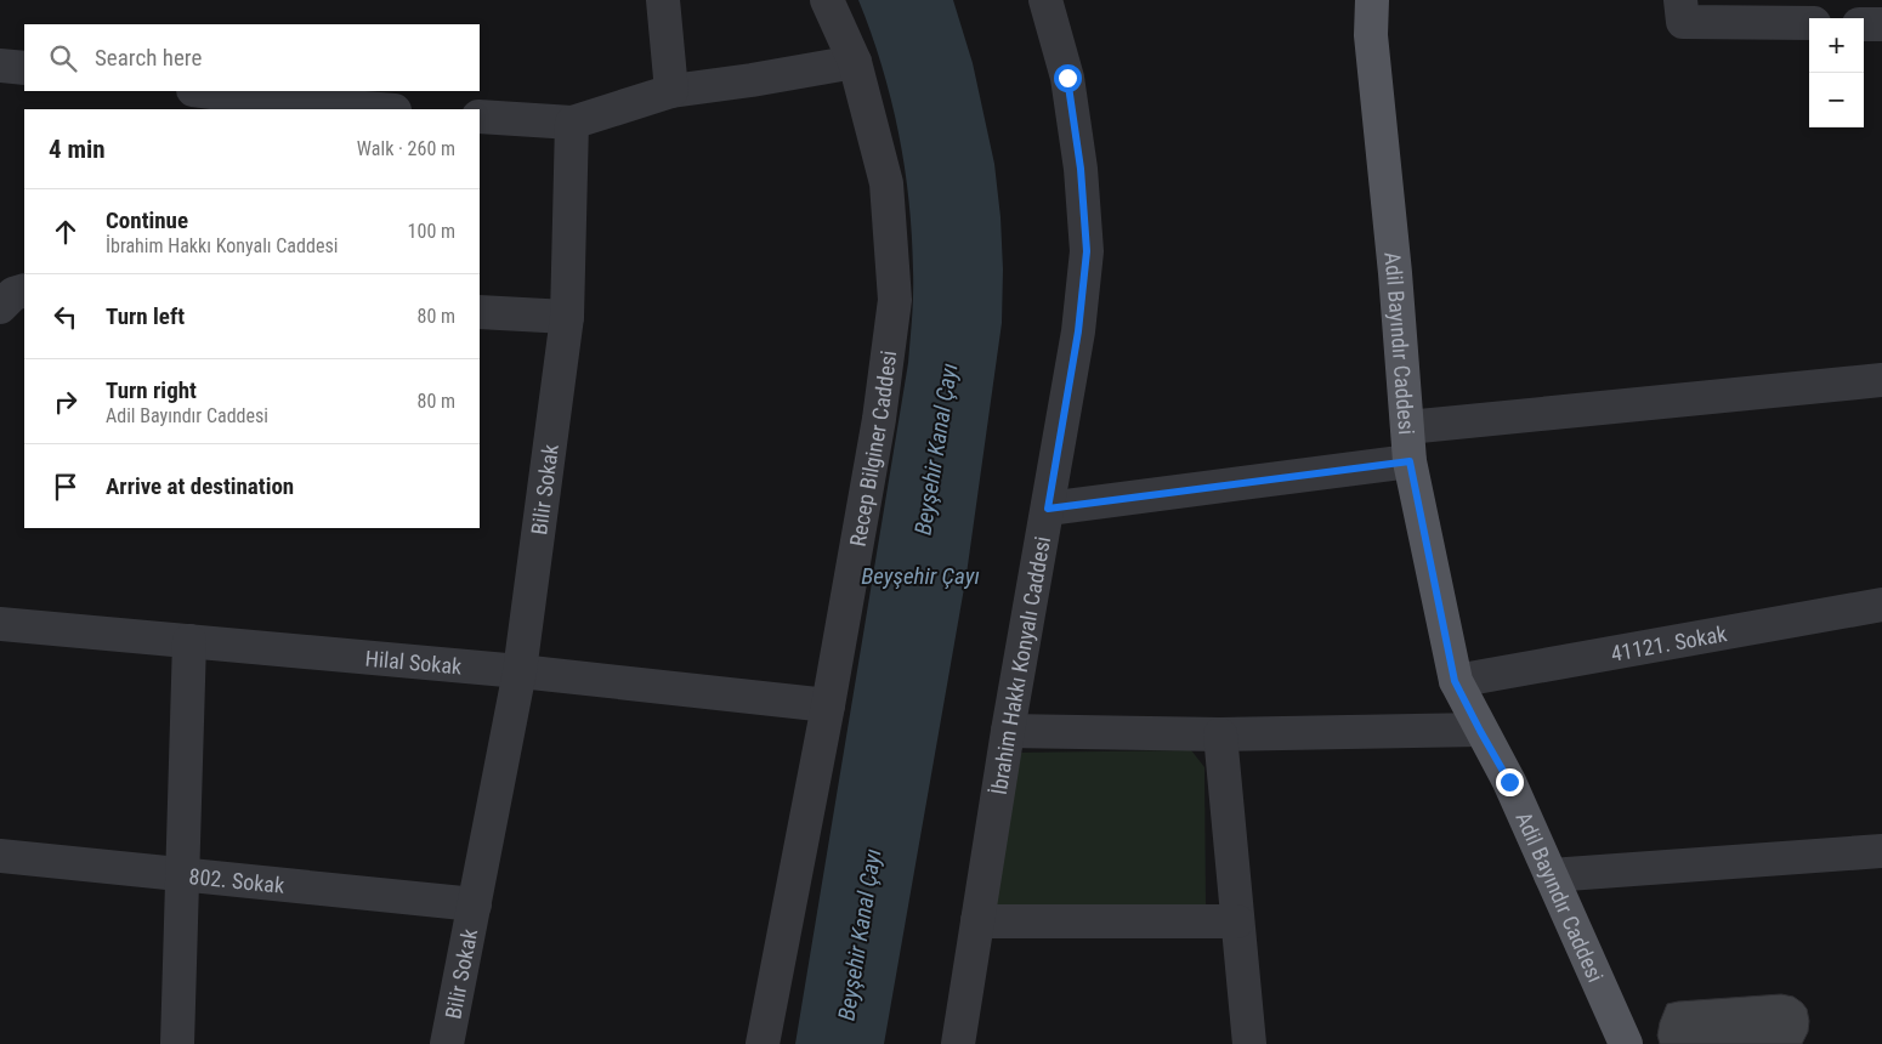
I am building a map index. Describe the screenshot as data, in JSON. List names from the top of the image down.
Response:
{
  "streets": {
    "main road": ["Adil Bayındır Caddesi"],
    "street": [
      "Recep Bilginer Caddesi",
      "Bilir Sokak",
      "41121. Sokak",
      "Hilal Sokak",
      "İbrahim Hakkı Konyalı Caddesi",
      "802. Sokak"
    ]
  },
  "crossings": [
    ["Adil Bayındır Caddesi", "41121. Sokak"],
    ["Recep Bilginer Caddesi", "Hilal Sokak"],
    ["Bilir Sokak", "Hilal Sokak"],
    ["Bilir Sokak", "802. Sokak"]
  ],
  "water": ["Beyşehir Kanal Çayı", "Beyşehir Çayı"],
  "page": {
    "map_buttons": ["+", "−"],
    "search": "Search here",
    "heading": ["4 min", "Walk · 260 m"],
    "list": [
      ["Continue", "İbrahim Hakkı Konyalı Caddesi", "100 m"],
      ["Turn left", "80 m"],
      ["Turn right", "Adil Bayındır Caddesi", "80 m"],
      "Arrive at destination"
    ]
  }
}
